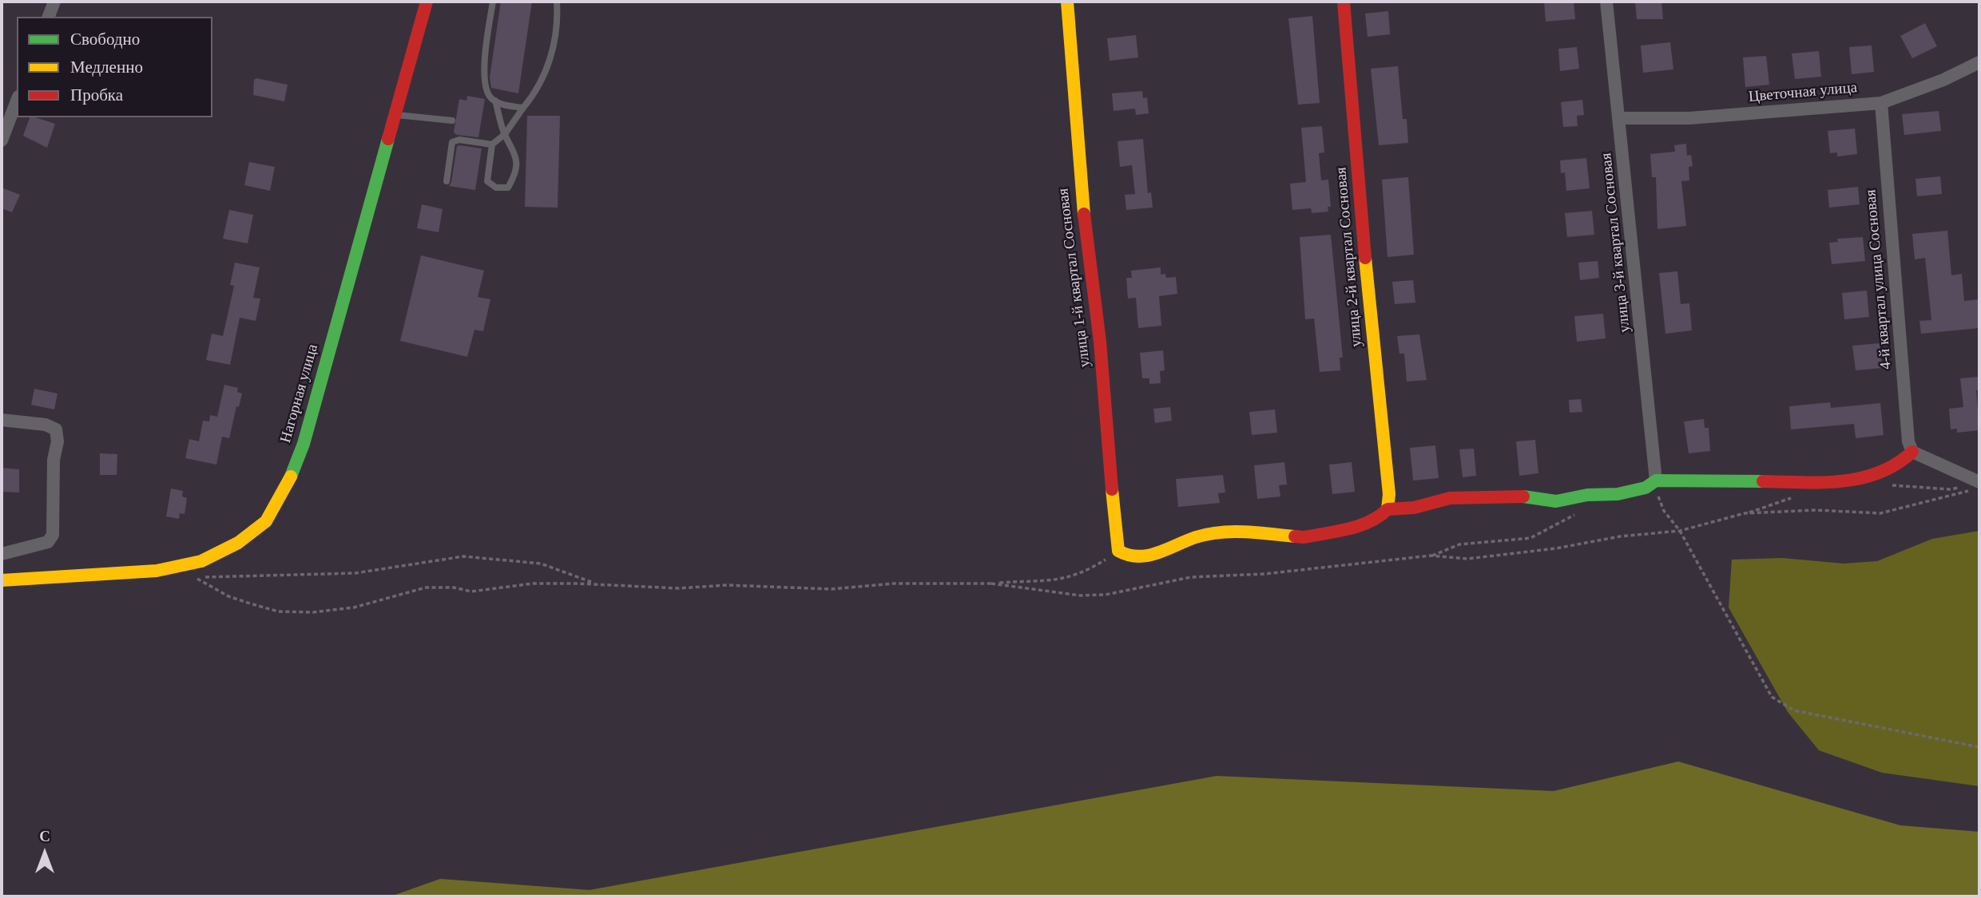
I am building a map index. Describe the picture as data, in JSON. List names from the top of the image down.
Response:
{
  "streets": {
    "street": [
      "Цветочная улица",
      "улица 3-й квартал Сосновая",
      "улица 2-й квартал Сосновая",
      "улица 1-й квартал Сосновая",
      "4-й квартал улица Сосновая",
      "Нагорная улица"
    ]
  },
  "crossings": [
    ["Цветочная улица", "улица 3-й квартал Сосновая"],
    ["Цветочная улица", "4-й квартал улица Сосновая"]
  ],
  "legend": ["Свободно", "Медленно", "Пробка"],
  "north": "top"
}
